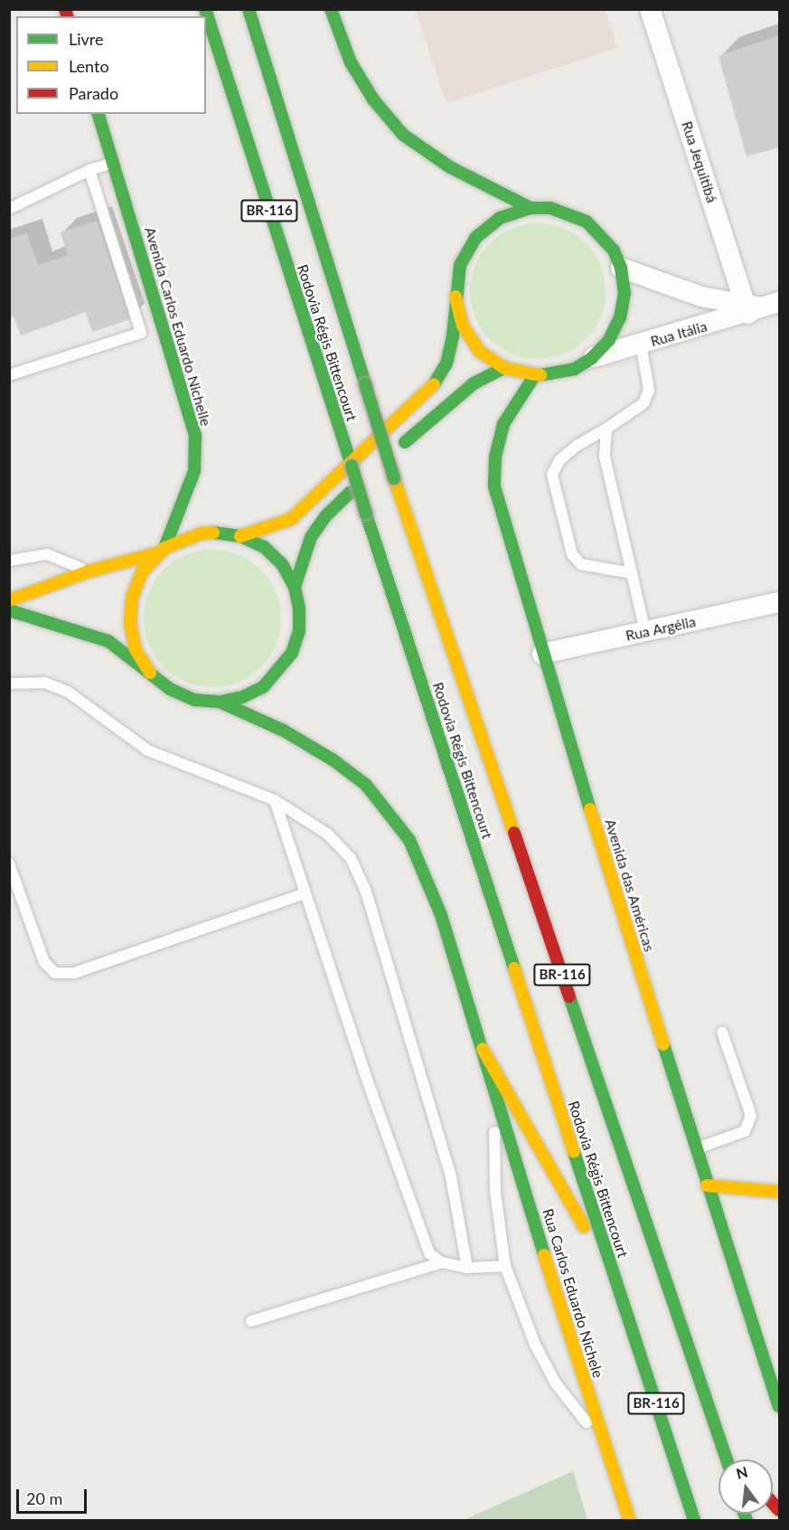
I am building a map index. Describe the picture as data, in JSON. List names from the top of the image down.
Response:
{
  "streets": {
    "main road": [
      "BR-116",
      "Avenida Carlos Eduardo Nichelle",
      "Rodovia Régis Bittencourt",
      "Avenida das Américas",
      "Rua Carlos Eduardo Nichele"
    ],
    "street": ["Rua Jequitibá", "Rua Itália", "Rua Argélia"]
  },
  "crossings": [
    ["Rua Jequitibá", "Rua Itália"],
    ["Rua Itália", "Avenida das Américas"],
    ["Rua Argélia", "Avenida das Américas"]
  ],
  "legend": ["Livre", "Lento", "Parado"],
  "scale_bar": "20 m",
  "north": "top"
}
